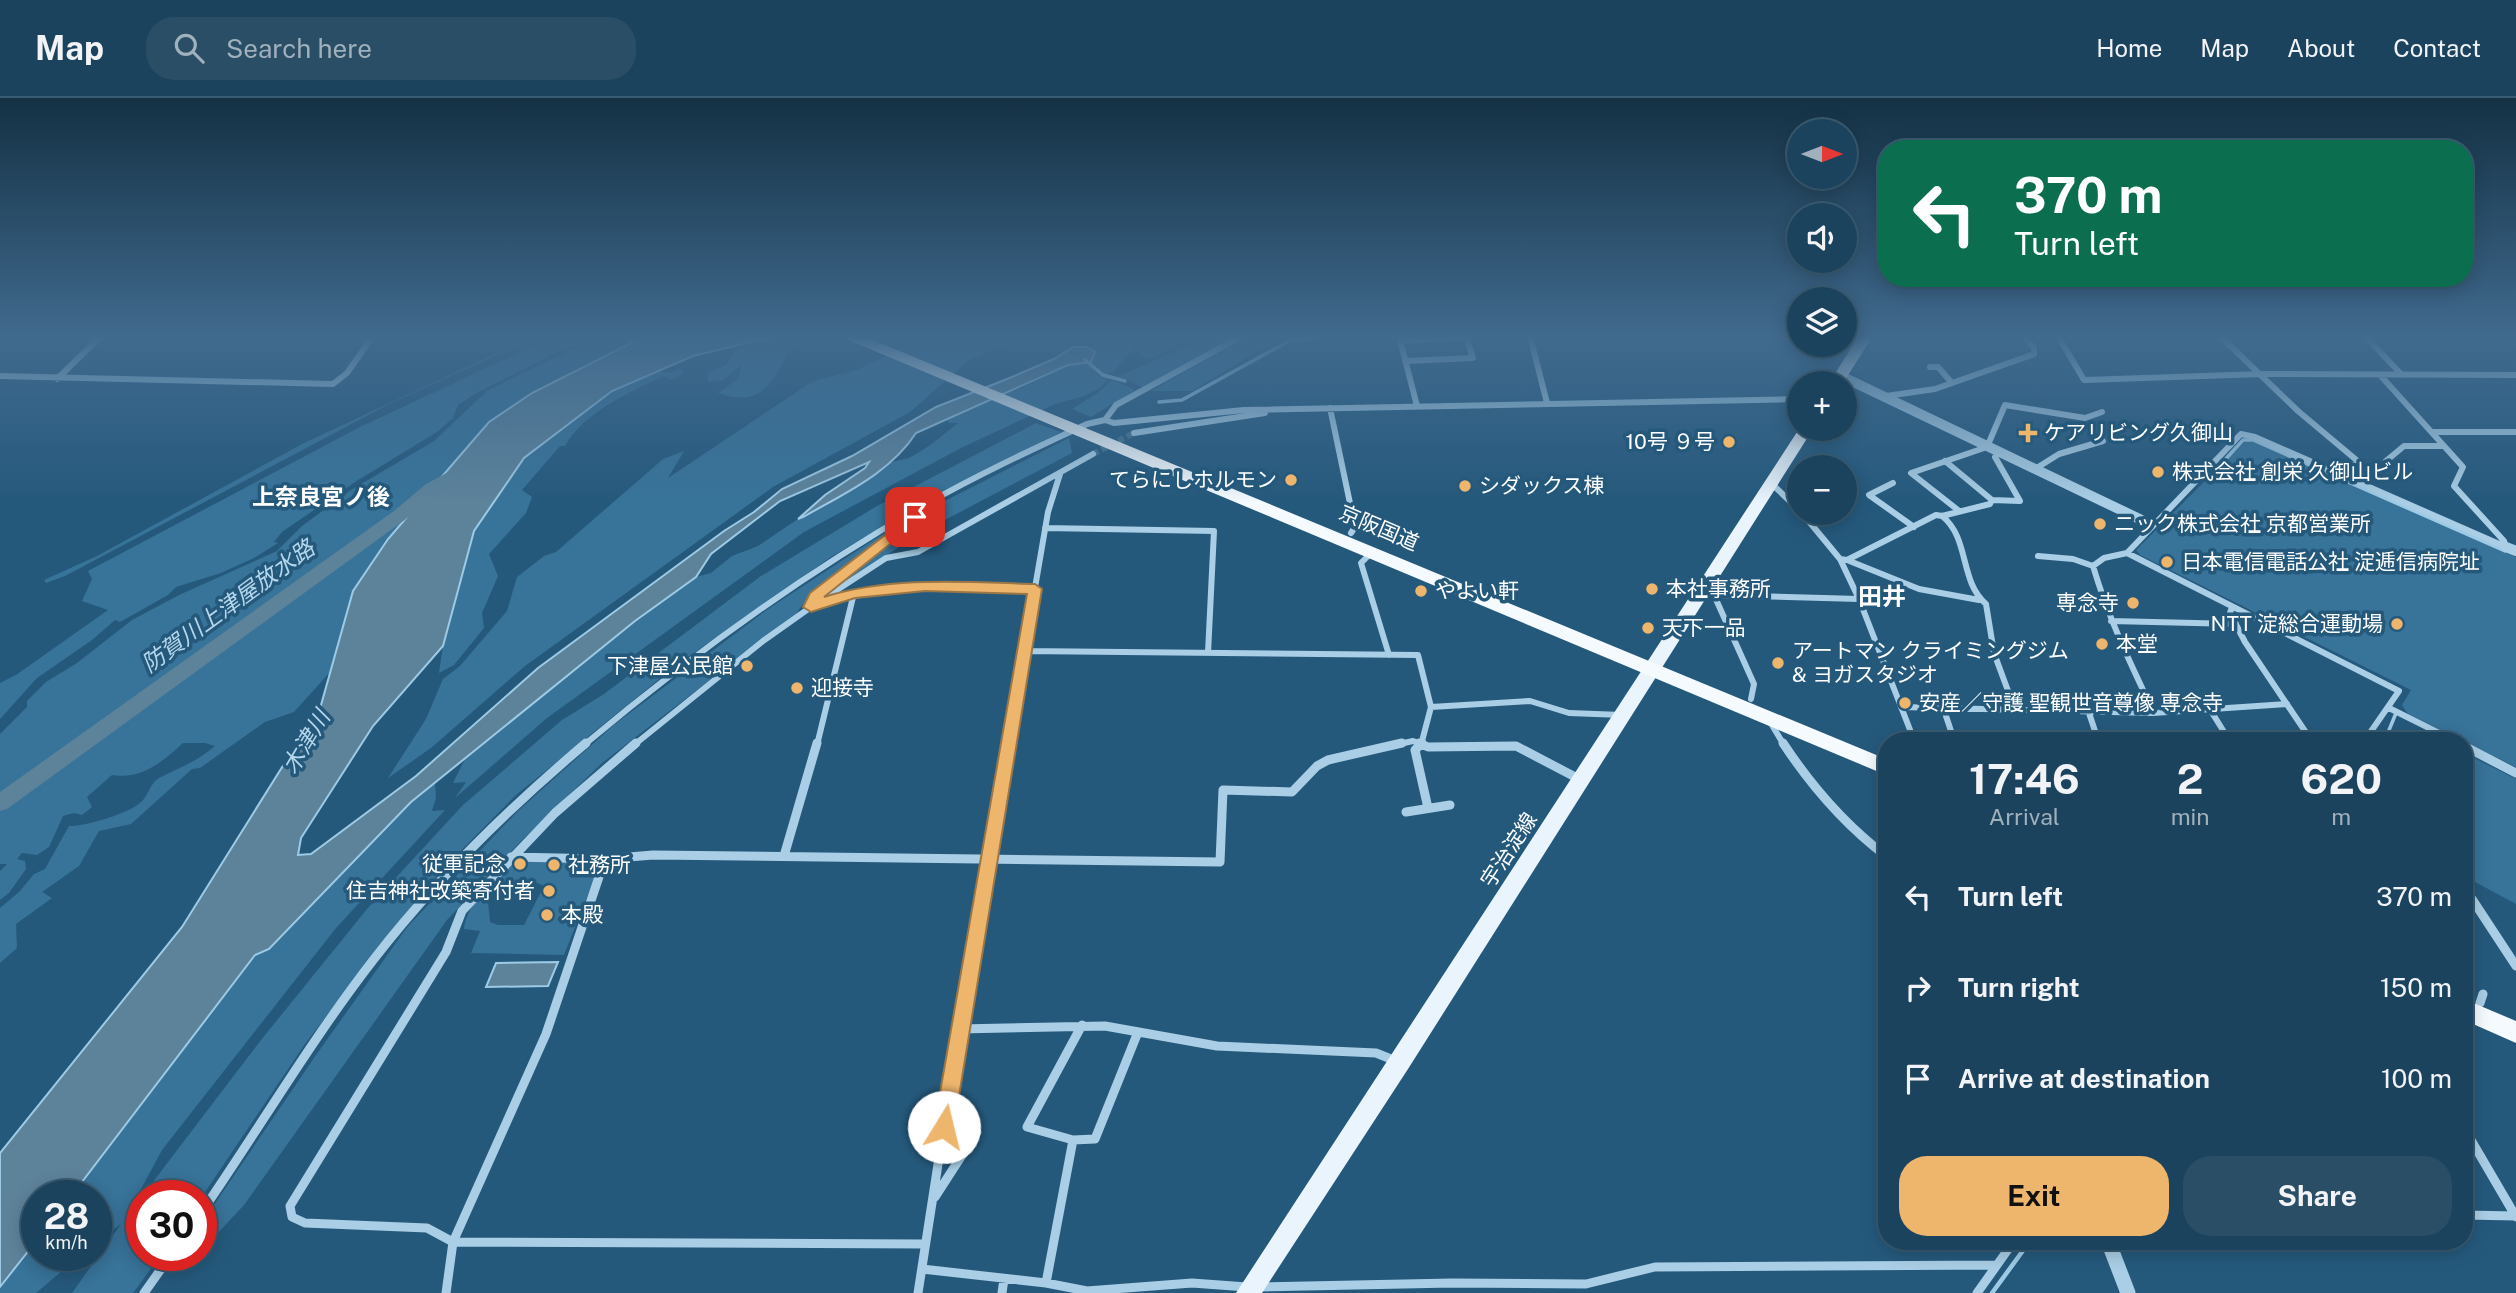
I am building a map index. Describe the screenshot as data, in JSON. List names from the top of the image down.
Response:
{
  "streets": {
    "highway": ["京阪国道"],
    "main road": ["宇治淀線"]
  },
  "crossings": [
    ["京阪国道", "宇治淀線"]
  ],
  "districts": ["上奈良宮ノ後", "田井"],
  "water": ["防賀川上津屋放水路", "木津川"],
  "places": {
    "health": ["ケアリビング久御山"],
    "other": [
      "10号 ９号",
      "株式会社 創栄 久御山ビル",
      "てらにしホルモン",
      "シダックス棟",
      "ニック株式会社 京都営業所",
      "日本電信電話公社 淀逓信病院址",
      "本社事務所",
      "やよい軒",
      "専念寺",
      "NTT 淀総合運動場",
      "天下一品",
      "本堂",
      "アートマン クライミングジム & ヨガスタジオ",
      "下津屋公民館",
      "迎接寺",
      "安産／守護 聖観世音尊像 専念寺",
      "従軍記念",
      "社務所",
      "住吉神社改築寄付者",
      "本殿"
    ]
  },
  "north": "right",
  "page": {
    "header": "Map",
    "search": "Search here",
    "nav": [
      "Home",
      "Map",
      "About",
      "Contact"
    ],
    "map_buttons": ["+", "−"],
    "turn": ["370 m", "Turn left"],
    "eta": [
      "17:46",
      "Arrival",
      "2",
      "min",
      "620",
      "m"
    ],
    "list": [
      {
        "name": "Turn left",
        "value": "370 m"
      },
      {
        "name": "Turn right",
        "value": "150 m"
      },
      {
        "name": "Arrive at destination",
        "value": "100 m"
      }
    ],
    "buttons": ["Exit", "Share"],
    "speed": "28 km/h",
    "limit": "30"
  }
}
